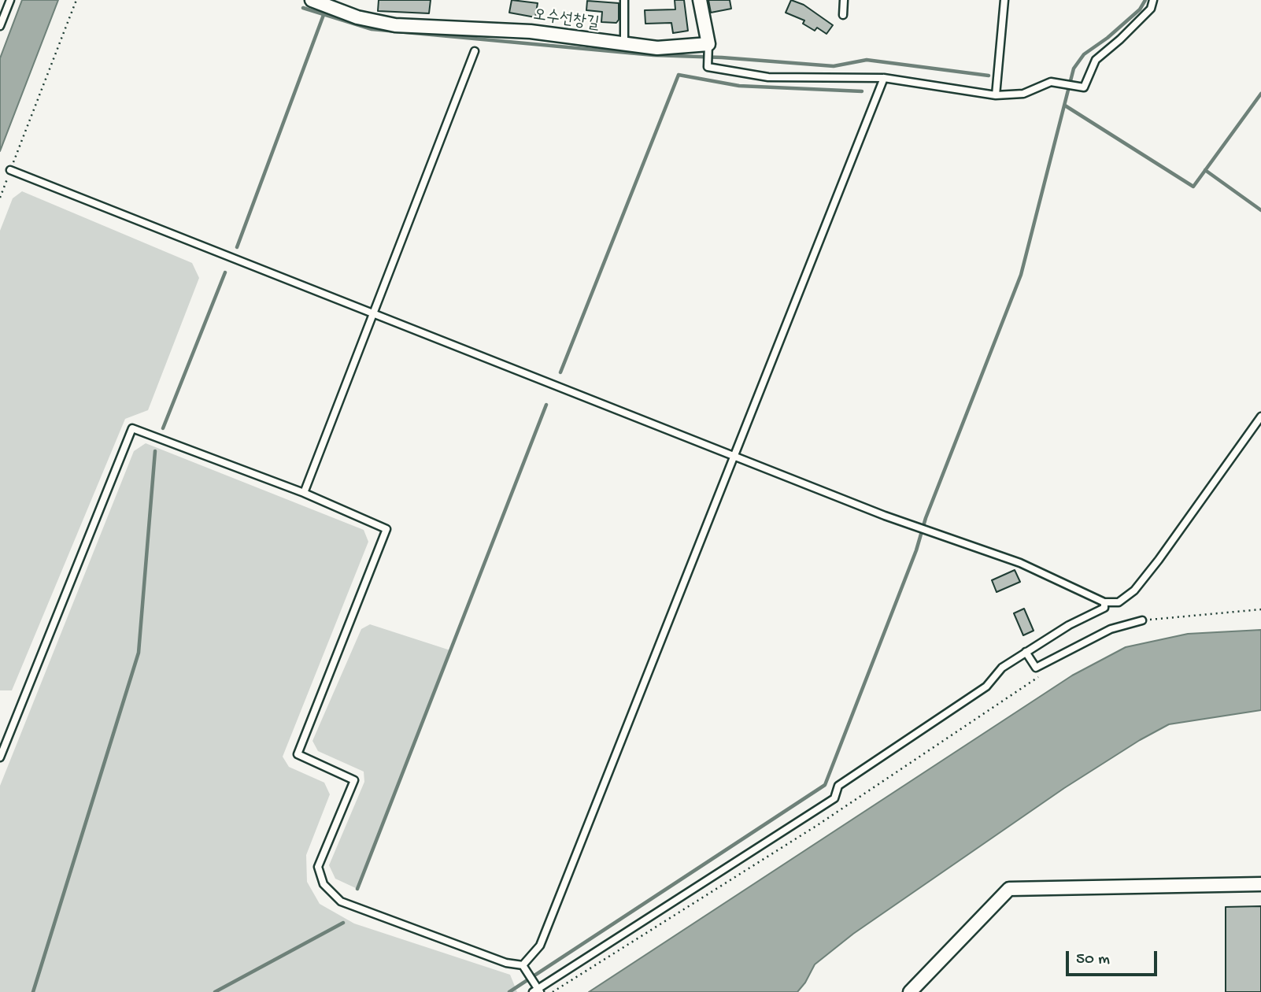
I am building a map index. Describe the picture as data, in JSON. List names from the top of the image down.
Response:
{
  "streets": {
    "street": ["오수선창길"]
  },
  "scale_bar": "50 m"
}
